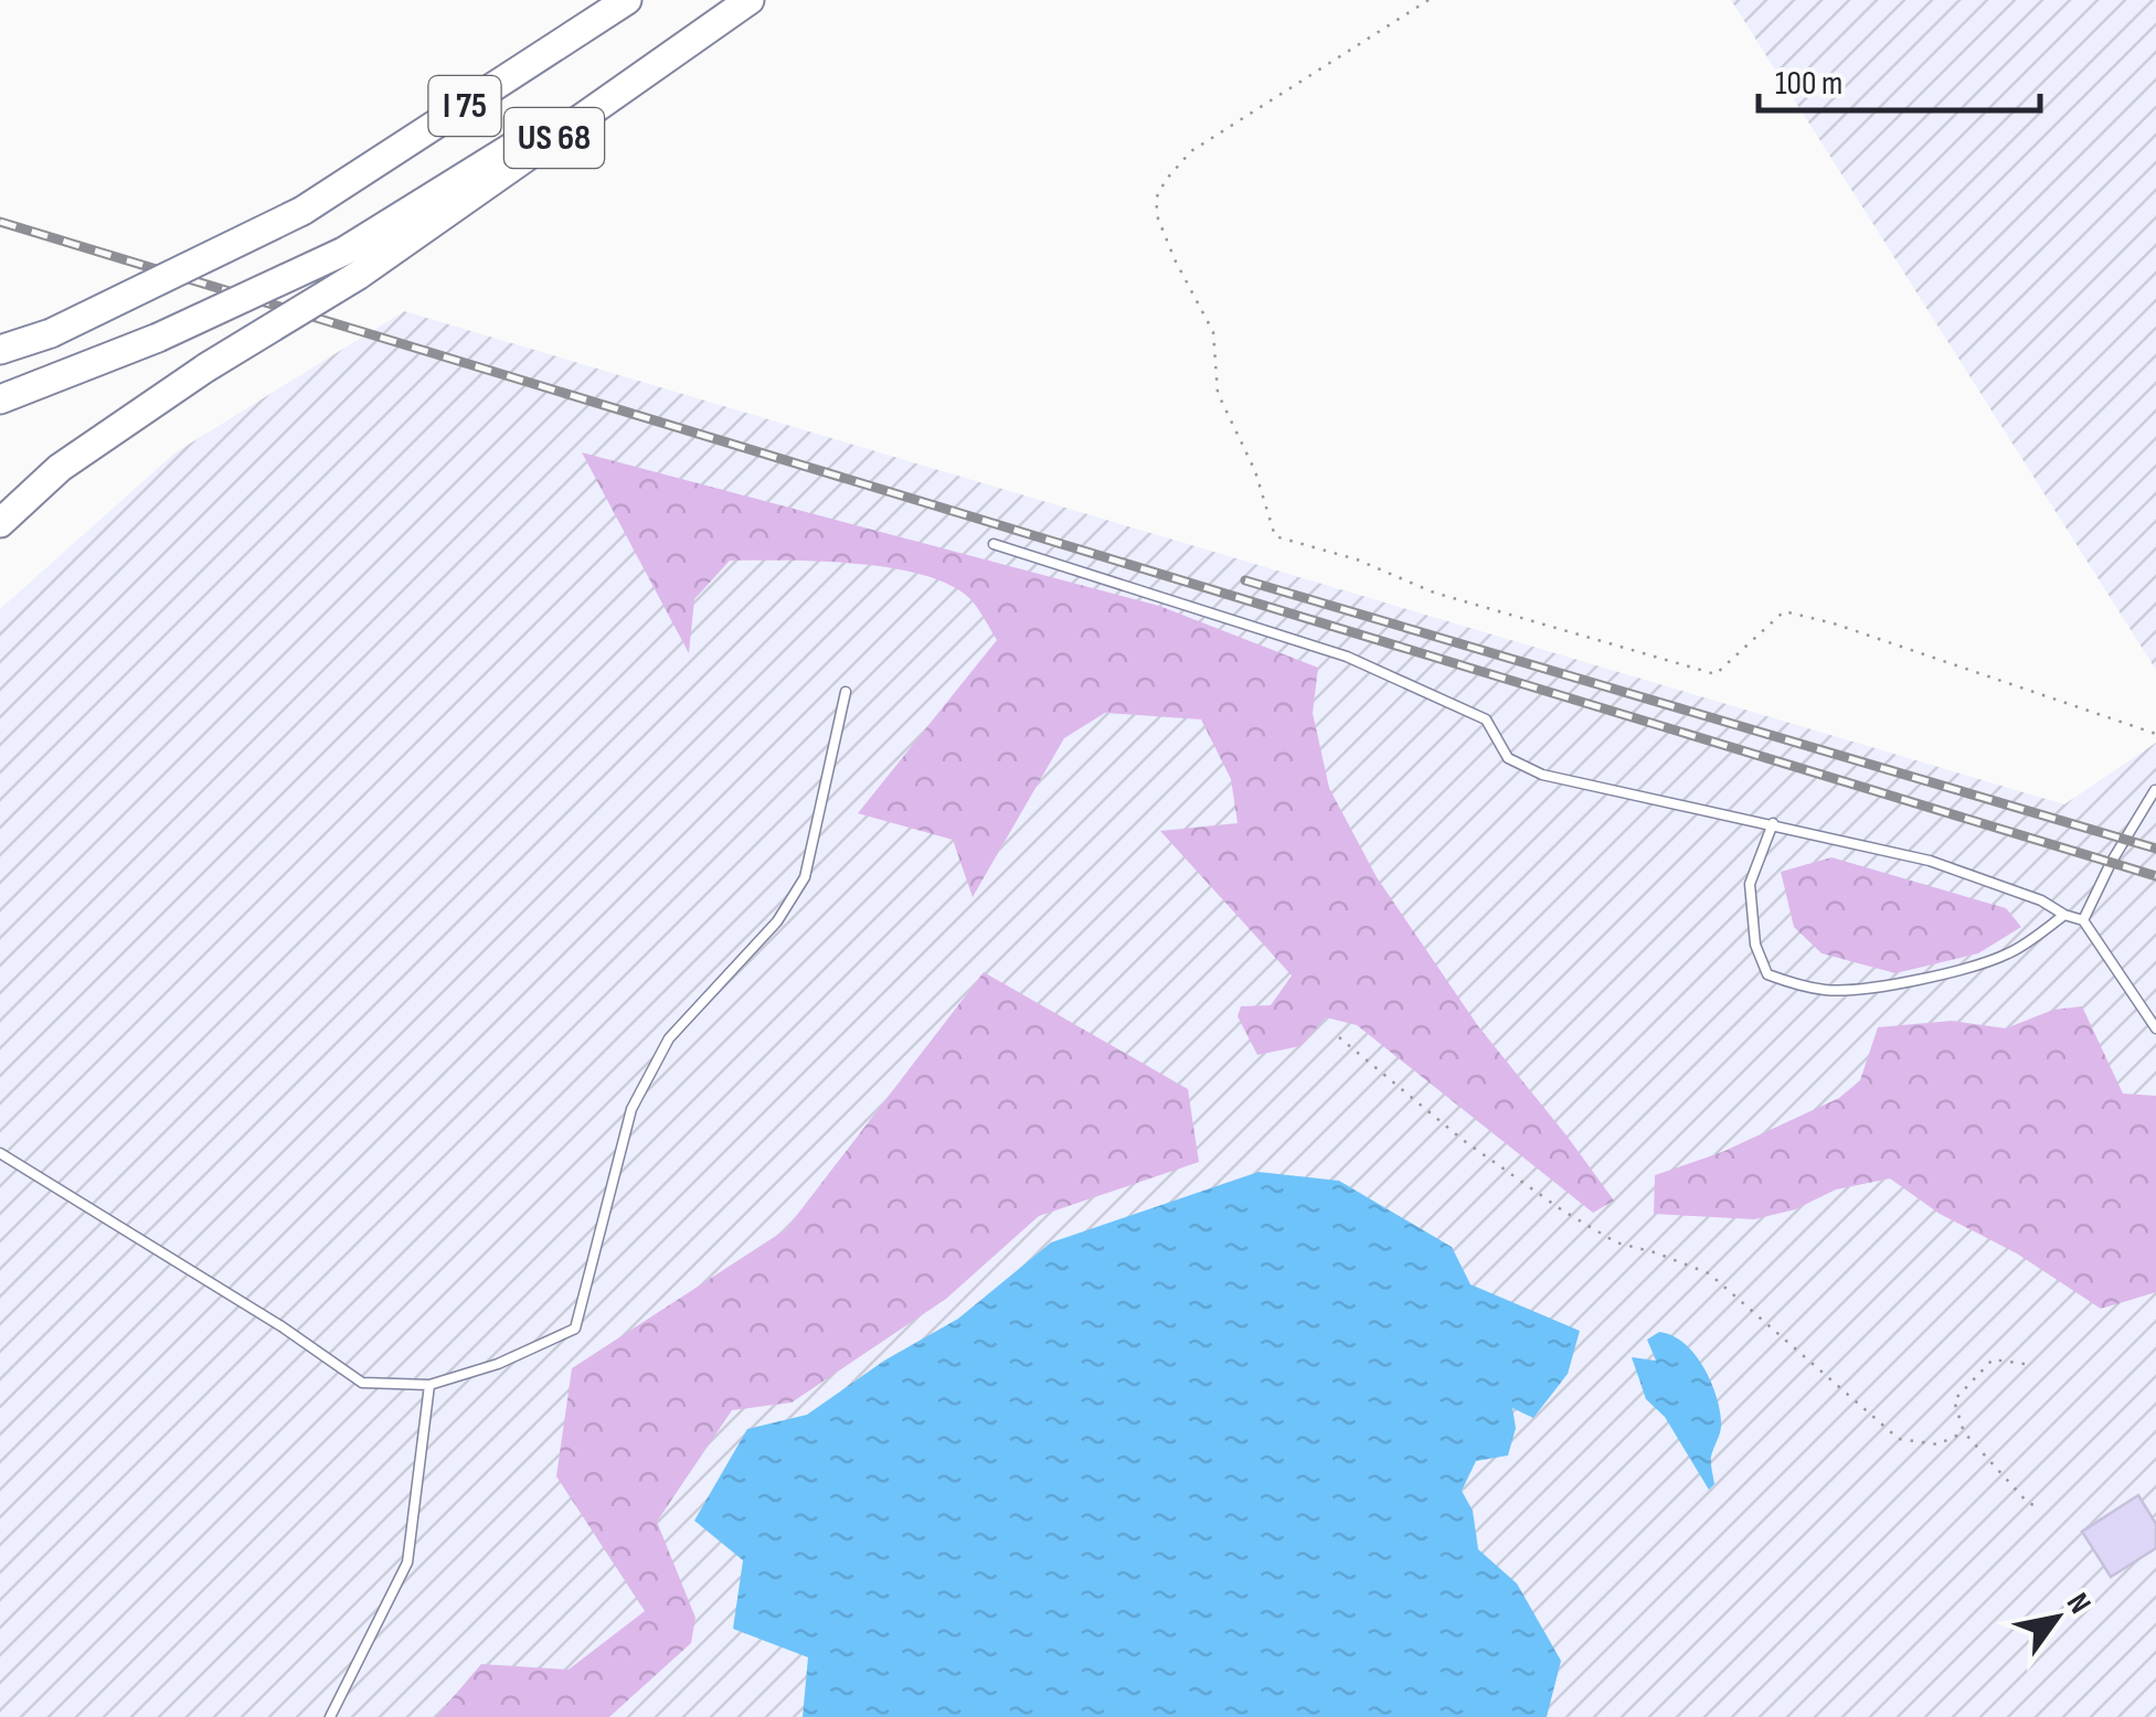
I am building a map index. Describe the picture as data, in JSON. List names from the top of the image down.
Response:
{
  "streets": {
    "highway": ["I 75", "US 68"]
  },
  "scale_bar": "100 m",
  "north": "top right"
}
